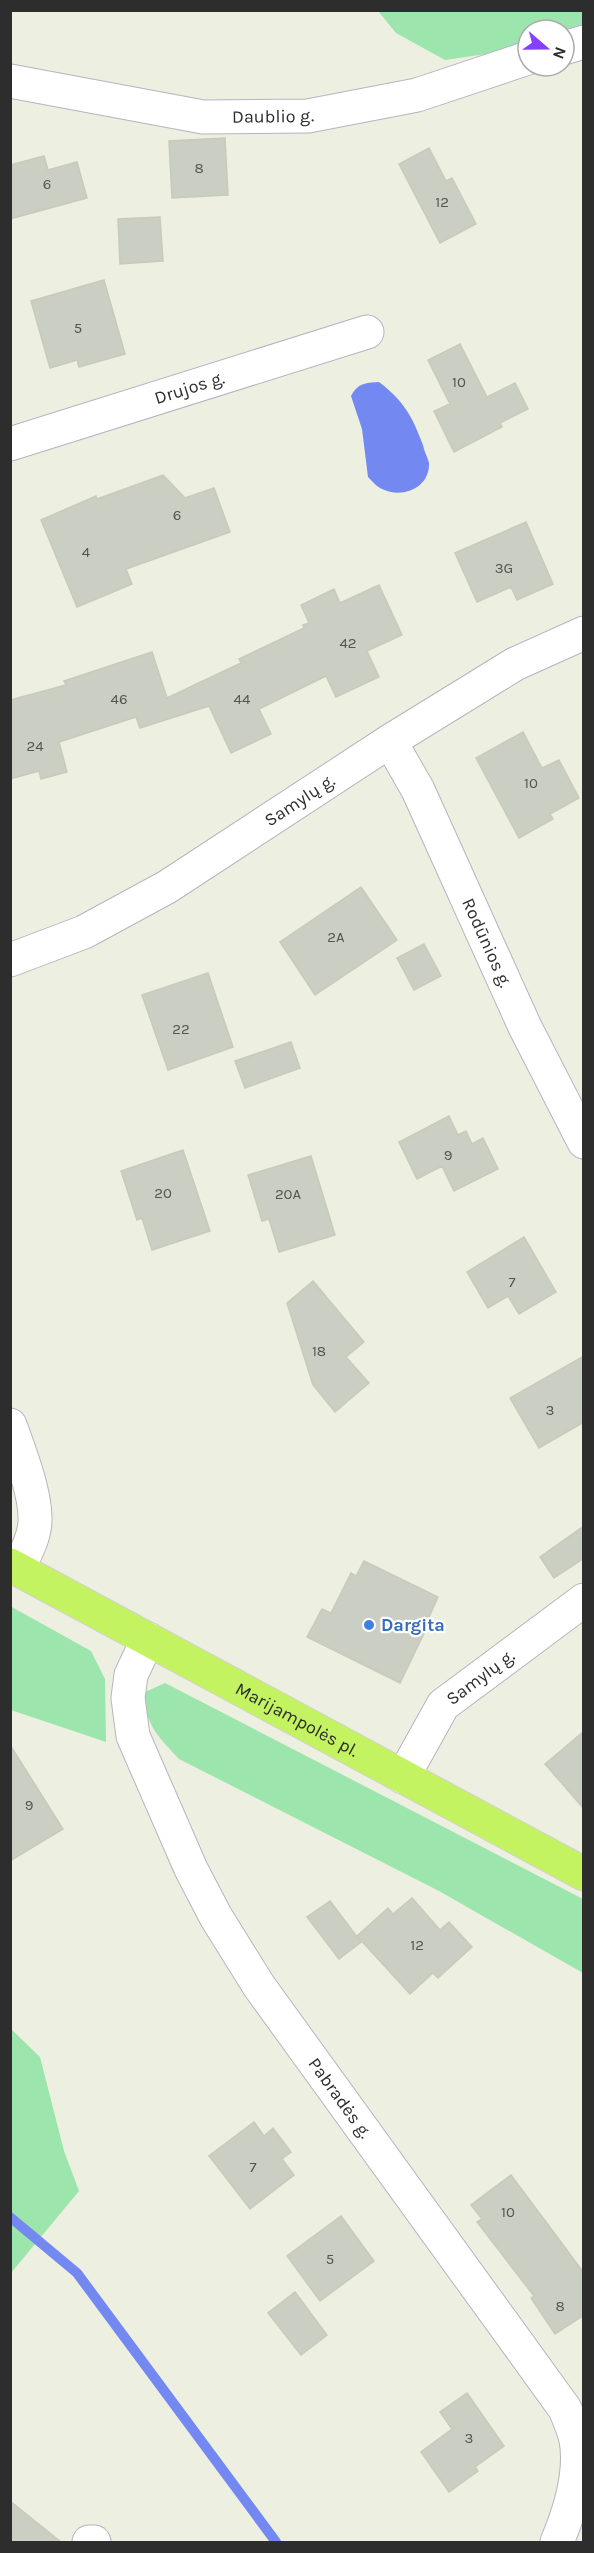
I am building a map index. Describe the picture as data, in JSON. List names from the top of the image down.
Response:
{
  "streets": {
    "main road": ["Marijampolės pl."],
    "street": [
      "Daublio g.",
      "Drujos g.",
      "Samylų g.",
      "Rodūnios g.",
      "Pabradės g."
    ]
  },
  "crossings": [
    ["Samylų g.", "Rodūnios g."],
    ["Samylų g.", "Marijampolės pl."],
    ["Marijampolės pl.", "Pabradės g."]
  ],
  "places": ["Dargita"],
  "house_numbers": [
    "8",
    "6",
    "12",
    "5",
    "10",
    "6",
    "4",
    "3G",
    "42",
    "46",
    "44",
    "24",
    "10",
    "2A",
    "22",
    "9",
    "20",
    "20A",
    "7",
    "18",
    "3",
    "9",
    "12",
    "7",
    "10",
    "5",
    "8",
    "3"
  ],
  "north": "right"
}
